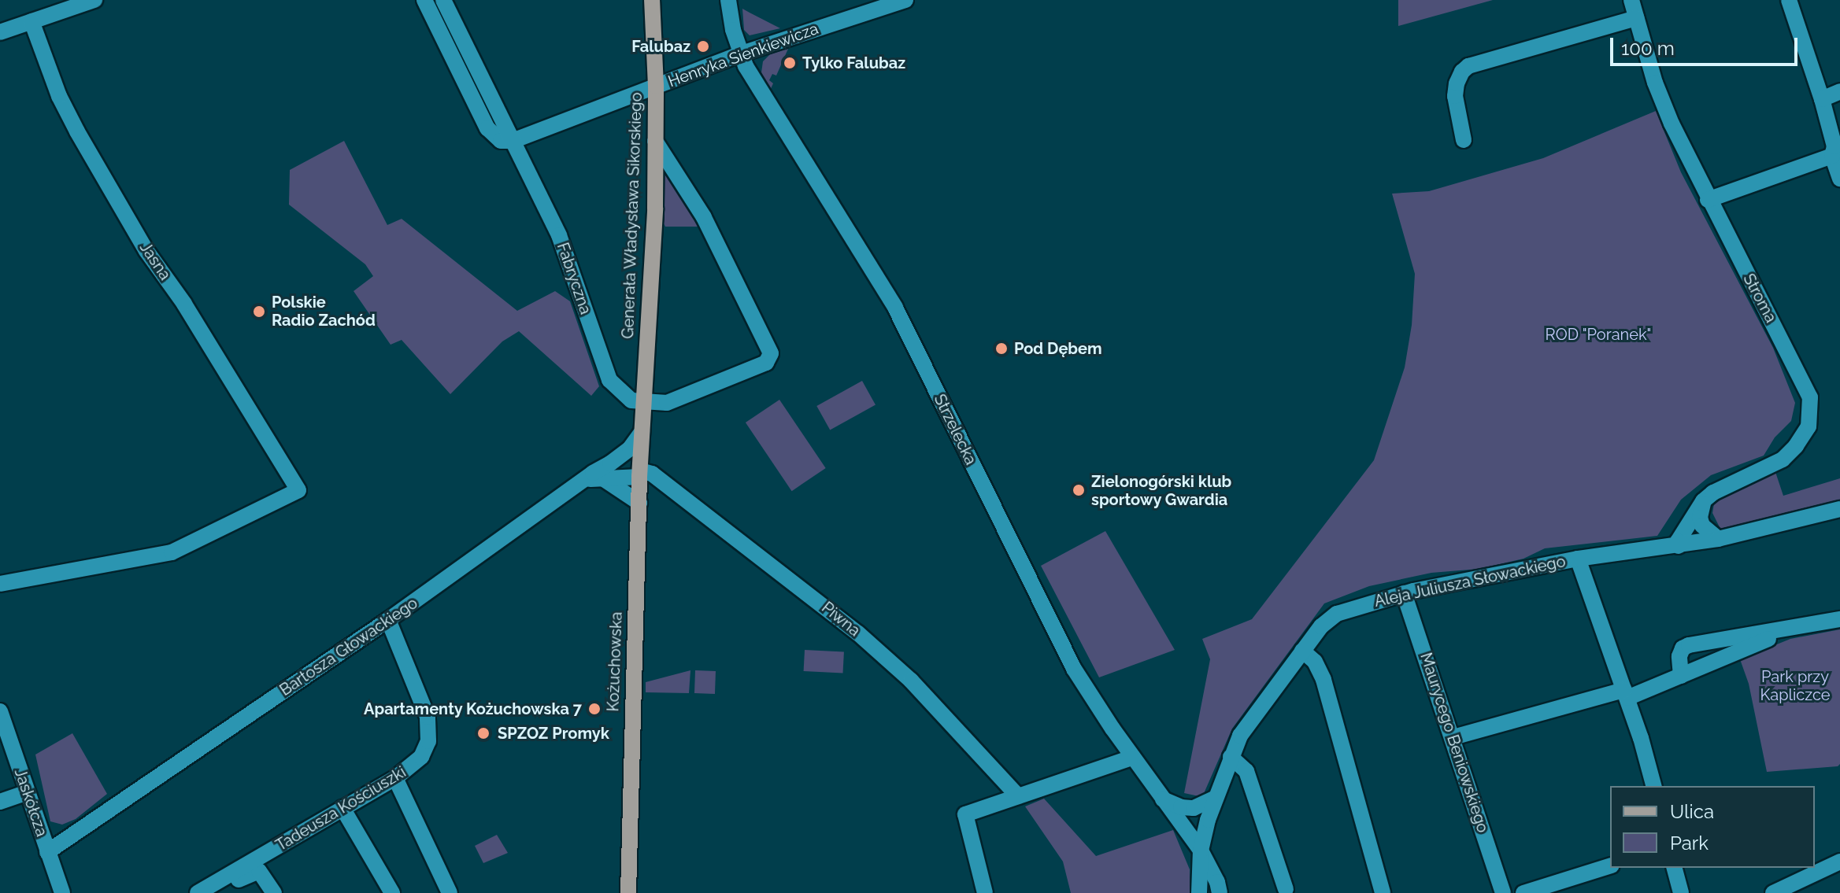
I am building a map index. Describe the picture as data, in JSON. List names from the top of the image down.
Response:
{
  "streets": {
    "main road": ["Generała Władysława Sikorskiego", "Kożuchowska"],
    "street": [
      "Henryka Sienkiewicza",
      "Jasna",
      "Fabryczna",
      "Stroma",
      "Strzelecka",
      "Aleja Juliusza Słowackiego",
      "Piwna",
      "Bartosza Głowackiego",
      "Maurycego Beniowskiego",
      "Jaskółcza",
      "Tadeusza Kościuszki"
    ]
  },
  "crossings": [
    ["Henryka Sienkiewicza", "Generała Władysława Sikorskiego"],
    ["Henryka Sienkiewicza", "Fabryczna"],
    ["Henryka Sienkiewicza", "Strzelecka"],
    ["Generała Władysława Sikorskiego", "Fabryczna"],
    ["Generała Władysława Sikorskiego", "Bartosza Głowackiego"],
    ["Generała Władysława Sikorskiego", "Kożuchowska"],
    ["Stroma", "Aleja Juliusza Słowackiego"],
    ["Strzelecka", "Aleja Juliusza Słowackiego"],
    ["Aleja Juliusza Słowackiego", "Maurycego Beniowskiego"],
    ["Piwna", "Kożuchowska"],
    ["Bartosza Głowackiego", "Kożuchowska"],
    ["Bartosza Głowackiego", "Jaskółcza"],
    ["Bartosza Głowackiego", "Tadeusza Kościuszki"]
  ],
  "parks": ["ROD \"Poranek\"", "Park przy Kapliczce"],
  "places": [
    "Falubaz",
    "Tylko Falubaz",
    "Polskie Radio Zachód",
    "Pod Dębem",
    "Zielonogórski klub sportowy Gwardia",
    "Apartamenty Kożuchowska 7",
    "SPZOZ Promyk"
  ],
  "legend": ["Ulica", "Park"],
  "scale_bar": "100 m"
}
